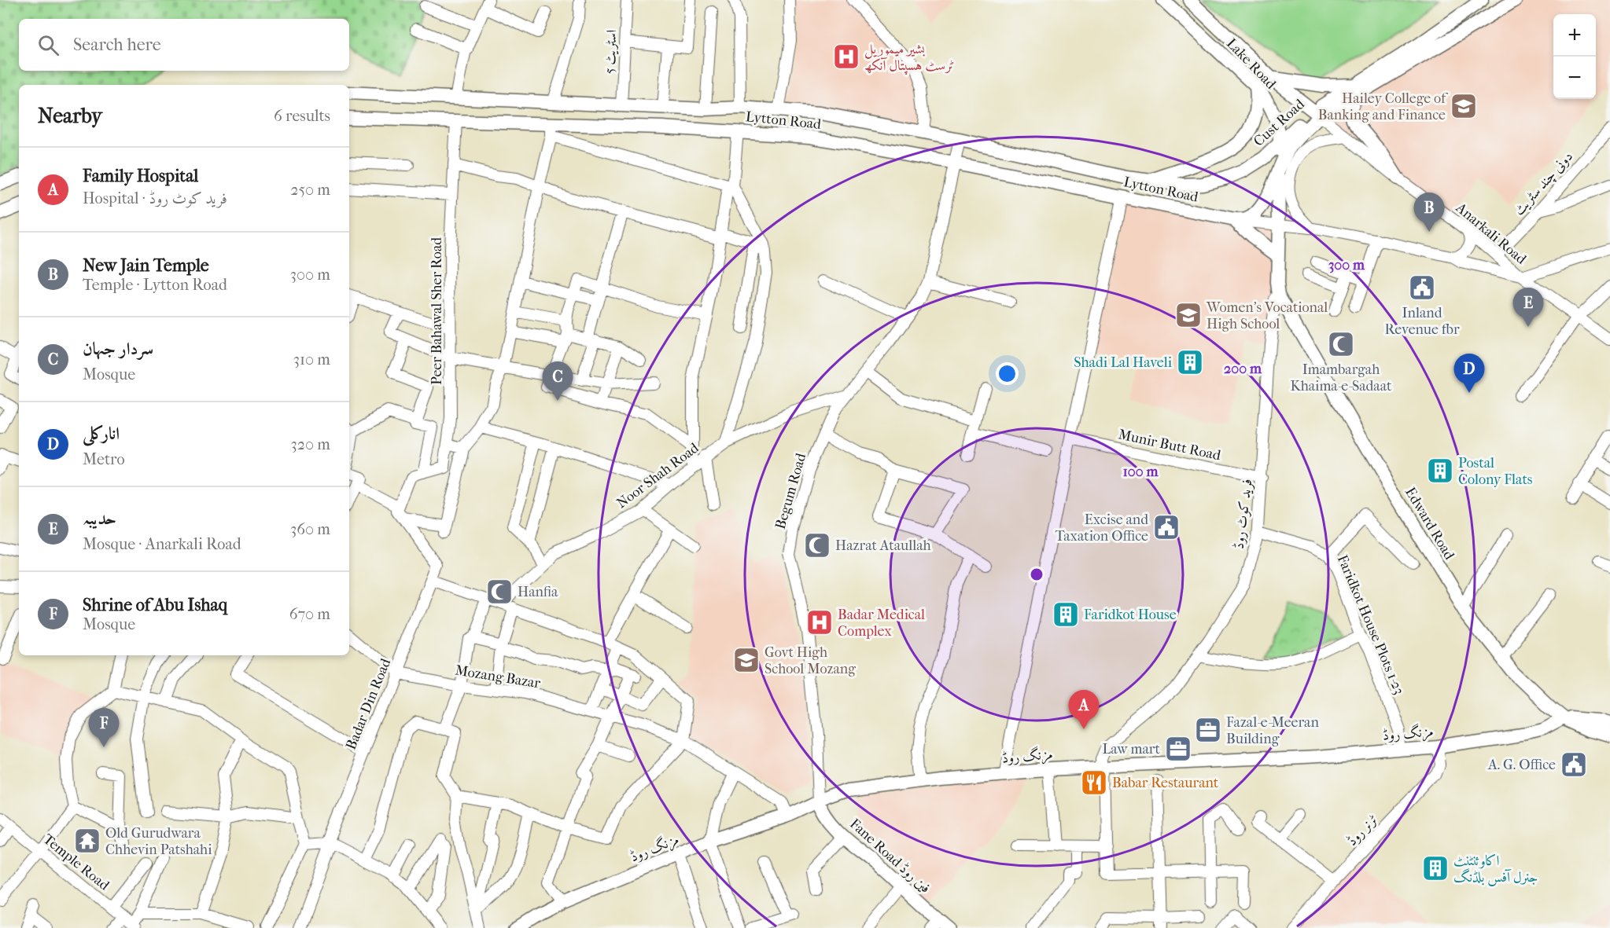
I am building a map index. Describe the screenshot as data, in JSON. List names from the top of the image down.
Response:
{
  "streets": {
    "main road": [
      "Lake Road",
      "Lytton Road",
      "Cust Road",
      "Edward Road",
      "مزنگ روڈ",
      "Fane Road فین روڈ"
    ],
    "street": [
      "اسٹریٹ 5",
      "دونی چند سٹریٹ",
      "Anarkali Road",
      "Peer Bahawal Sher Road",
      "Munir Butt Road",
      "Noor Shah Road",
      "Begum Road",
      "فرید کوٹ روڈ",
      "Faridkot House Plots 1-23",
      "Mozang Bazar",
      "Badar Din Road",
      "ٹرنر روڈ",
      "Temple Road"
    ]
  },
  "crossings": [
    ["اسٹریٹ 5", "Lytton Road"],
    ["Lake Road", "Cust Road"],
    ["Lake Road", "فرید کوٹ روڈ"],
    ["Lake Road", "Edward Road"],
    ["Lytton Road", "Cust Road"],
    ["Lytton Road", "Peer Bahawal Sher Road"],
    ["Lytton Road", "Begum Road"],
    ["Cust Road", "Anarkali Road"],
    ["دونی چند سٹریٹ", "Anarkali Road"],
    ["Peer Bahawal Sher Road", "Badar Din Road"],
    ["Munir Butt Road", "فرید کوٹ روڈ"],
    ["Noor Shah Road", "Begum Road"],
    ["Begum Road", "مزنگ روڈ"],
    ["Begum Road", "Fane Road فین روڈ"],
    ["فرید کوٹ روڈ", "Edward Road"],
    ["فرید کوٹ روڈ", "Faridkot House Plots 1-23"],
    ["فرید کوٹ روڈ", "مزنگ روڈ"],
    ["Edward Road", "مزنگ روڈ"],
    ["Faridkot House Plots 1-23", "مزنگ روڈ"],
    ["Mozang Bazar", "Badar Din Road"],
    ["Mozang Bazar", "مزنگ روڈ"],
    ["مزنگ روڈ", "ٹرنر روڈ"],
    ["مزنگ روڈ", "Fane Road فین روڈ"]
  ],
  "places": {
    "hospital": ["بشیر میموریل ٹرسٹ ہسپتال آنکھ", "Badar Medical Complex"],
    "school or university": ["Hailey College of Banking and Finance", "Women's Vocational High School", "Govt High School Mozang"],
    "public building": ["Inland Revenue fbr", "Excise and Taxation Office", "A. G. Office"],
    "mosque": ["Imambargah Khaima-e-Sadaat", "Hazrat Ataullah", "Hanfia"],
    "building": [
      "Shadi Lal Haveli",
      "Postal Colony Flats",
      "Faridkot House",
      "اکاوئنٹنٹ جنرل آفس بلڈنگ"
    ],
    "office": ["Fazal-e-Meeran Building", "Law mart"],
    "restaurant": ["Babar Restaurant"],
    "temple": ["Old Gurudwara Chhevin Patshahi"]
  },
  "page": {
    "map_buttons": ["+", "−"],
    "search": "Search here",
    "heading": ["Nearby", "6 results"],
    "list": [
      {
        "mark": "A",
        "name": "Family Hospital",
        "note": "Hospital · فرید کوٹ روڈ",
        "value": "250 m"
      },
      {
        "mark": "B",
        "name": "New Jain Temple",
        "note": "Temple · Lytton Road",
        "value": "300 m"
      },
      {
        "mark": "C",
        "name": "سردار جہان",
        "note": "Mosque",
        "value": "310 m"
      },
      {
        "mark": "D",
        "name": "انارکلی",
        "note": "Metro",
        "value": "320 m"
      },
      {
        "mark": "E",
        "name": "حدیبہ",
        "note": "Mosque · Anarkali Road",
        "value": "360 m"
      },
      {
        "mark": "F",
        "name": "Shrine of Abu Ishaq",
        "note": "Mosque",
        "value": "670 m"
      }
    ],
    "pins": [
      "B",
      "E",
      "D",
      "C",
      "A",
      "F"
    ]
  },
  "rings": ["300 m", "200 m", "100 m"]
}
